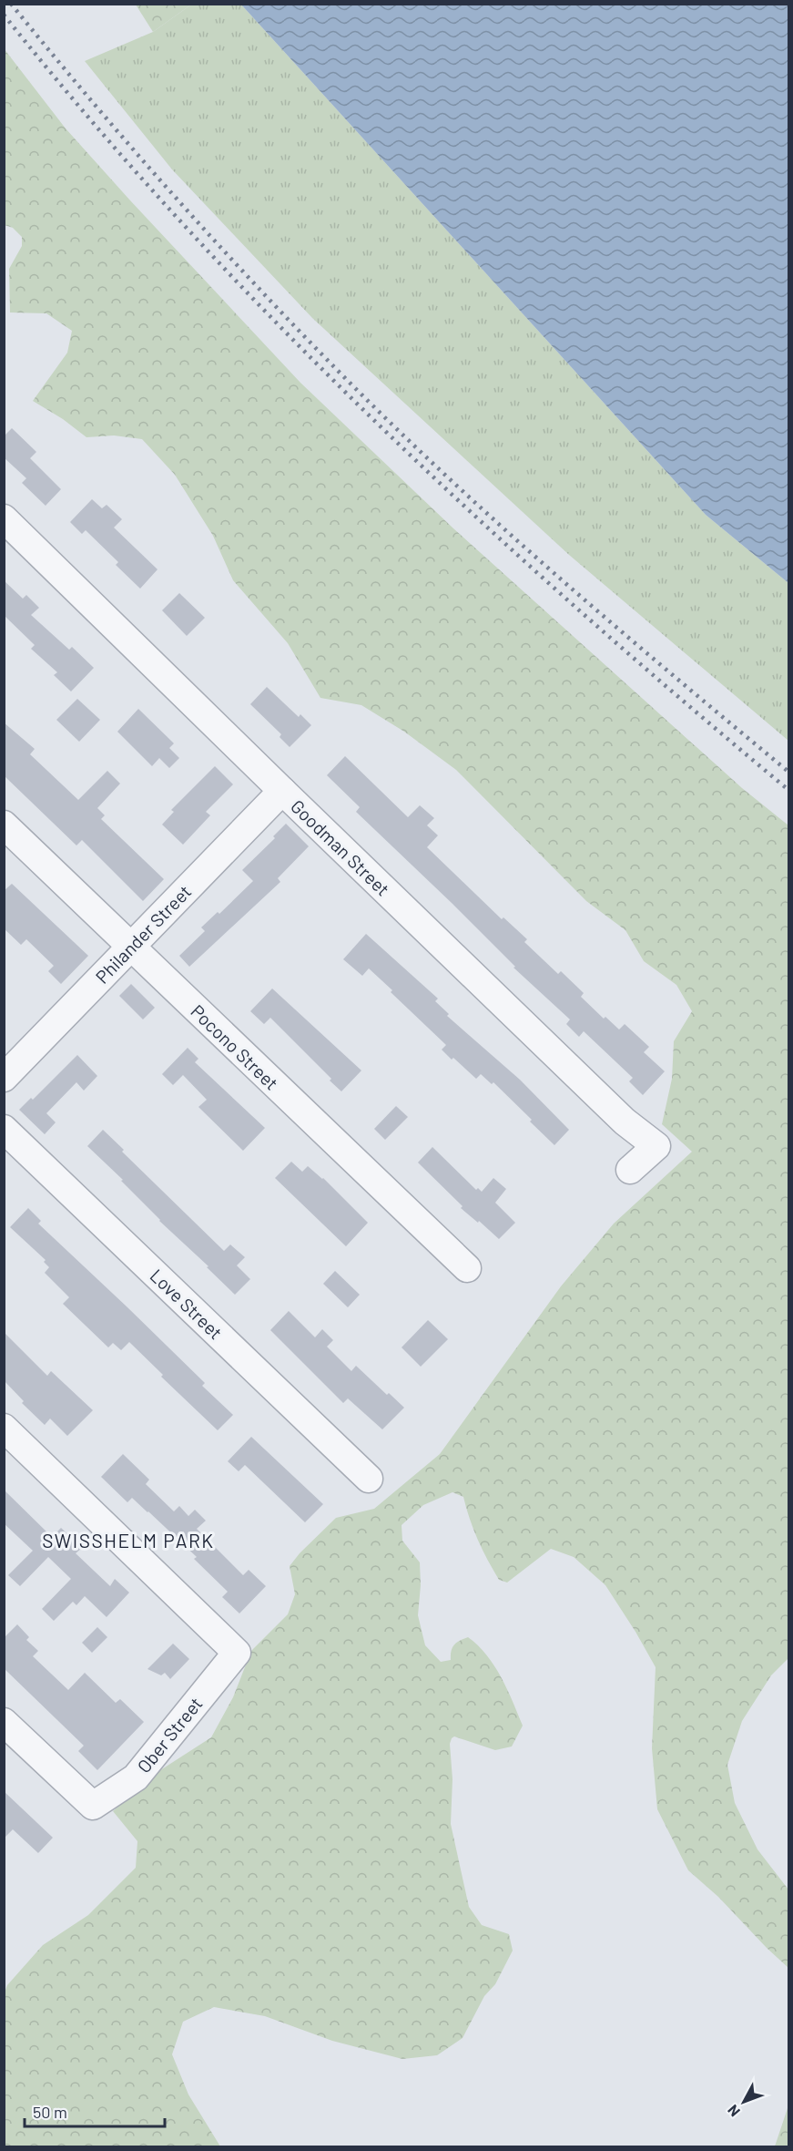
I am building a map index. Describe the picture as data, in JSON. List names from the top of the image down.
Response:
{
  "streets": {
    "street": [
      "Goodman Street",
      "Philander Street",
      "Pocono Street",
      "Love Street",
      "Ober Street"
    ]
  },
  "crossings": [
    ["Goodman Street", "Philander Street"],
    ["Philander Street", "Pocono Street"]
  ],
  "districts": ["SWISSHELM PARK"],
  "scale_bar": "50 m",
  "north": "bottom left"
}
